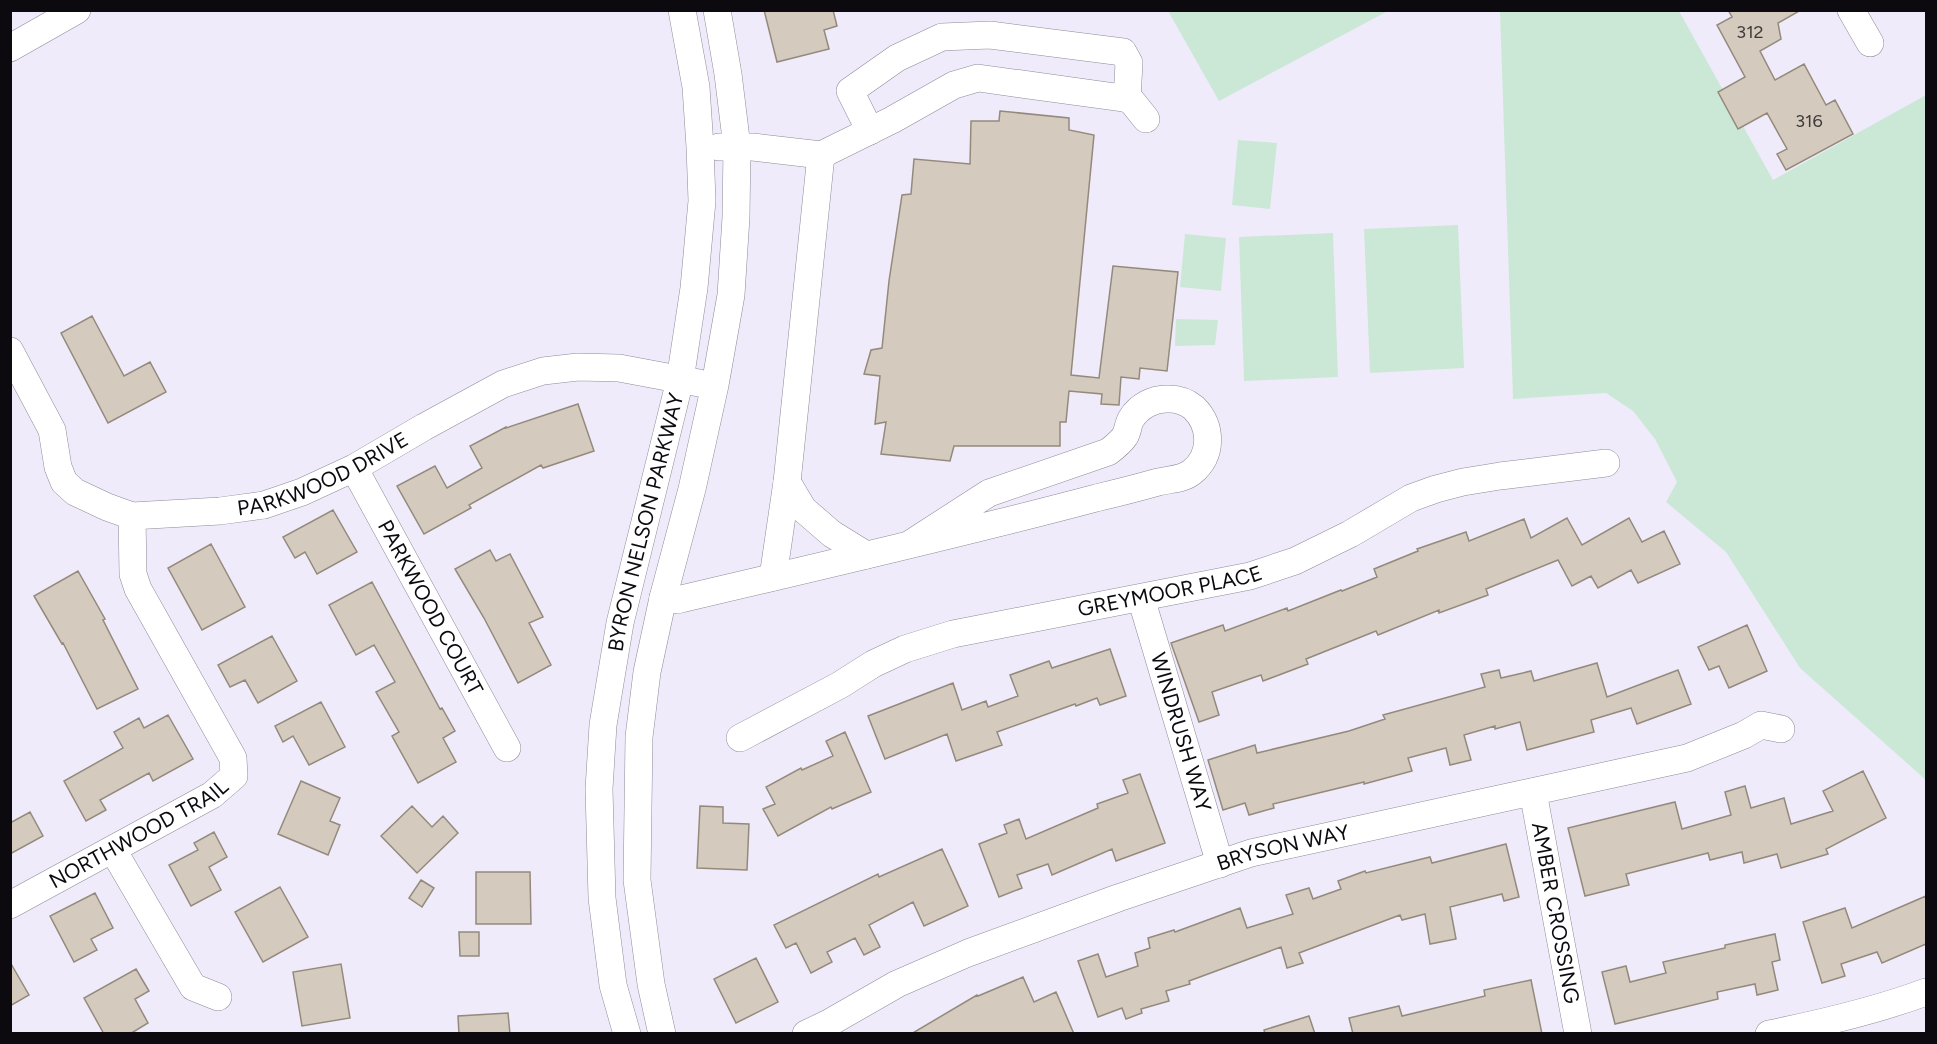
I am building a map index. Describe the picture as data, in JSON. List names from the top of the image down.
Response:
{
  "streets": {
    "street": [
      "PARKWOOD DRIVE",
      "BYRON NELSON PARKWAY",
      "GREYMOOR PLACE",
      "PARKWOOD COURT",
      "WINDRUSH WAY",
      "NORTHWOOD TRAIL",
      "BRYSON WAY",
      "AMBER CROSSING"
    ]
  },
  "crossings": [
    ["PARKWOOD DRIVE", "BYRON NELSON PARKWAY"],
    ["PARKWOOD DRIVE", "PARKWOOD COURT"],
    ["PARKWOOD DRIVE", "NORTHWOOD TRAIL"],
    ["GREYMOOR PLACE", "WINDRUSH WAY"],
    ["WINDRUSH WAY", "BRYSON WAY"],
    ["BRYSON WAY", "AMBER CROSSING"]
  ],
  "house_numbers": ["312", "316"]
}
